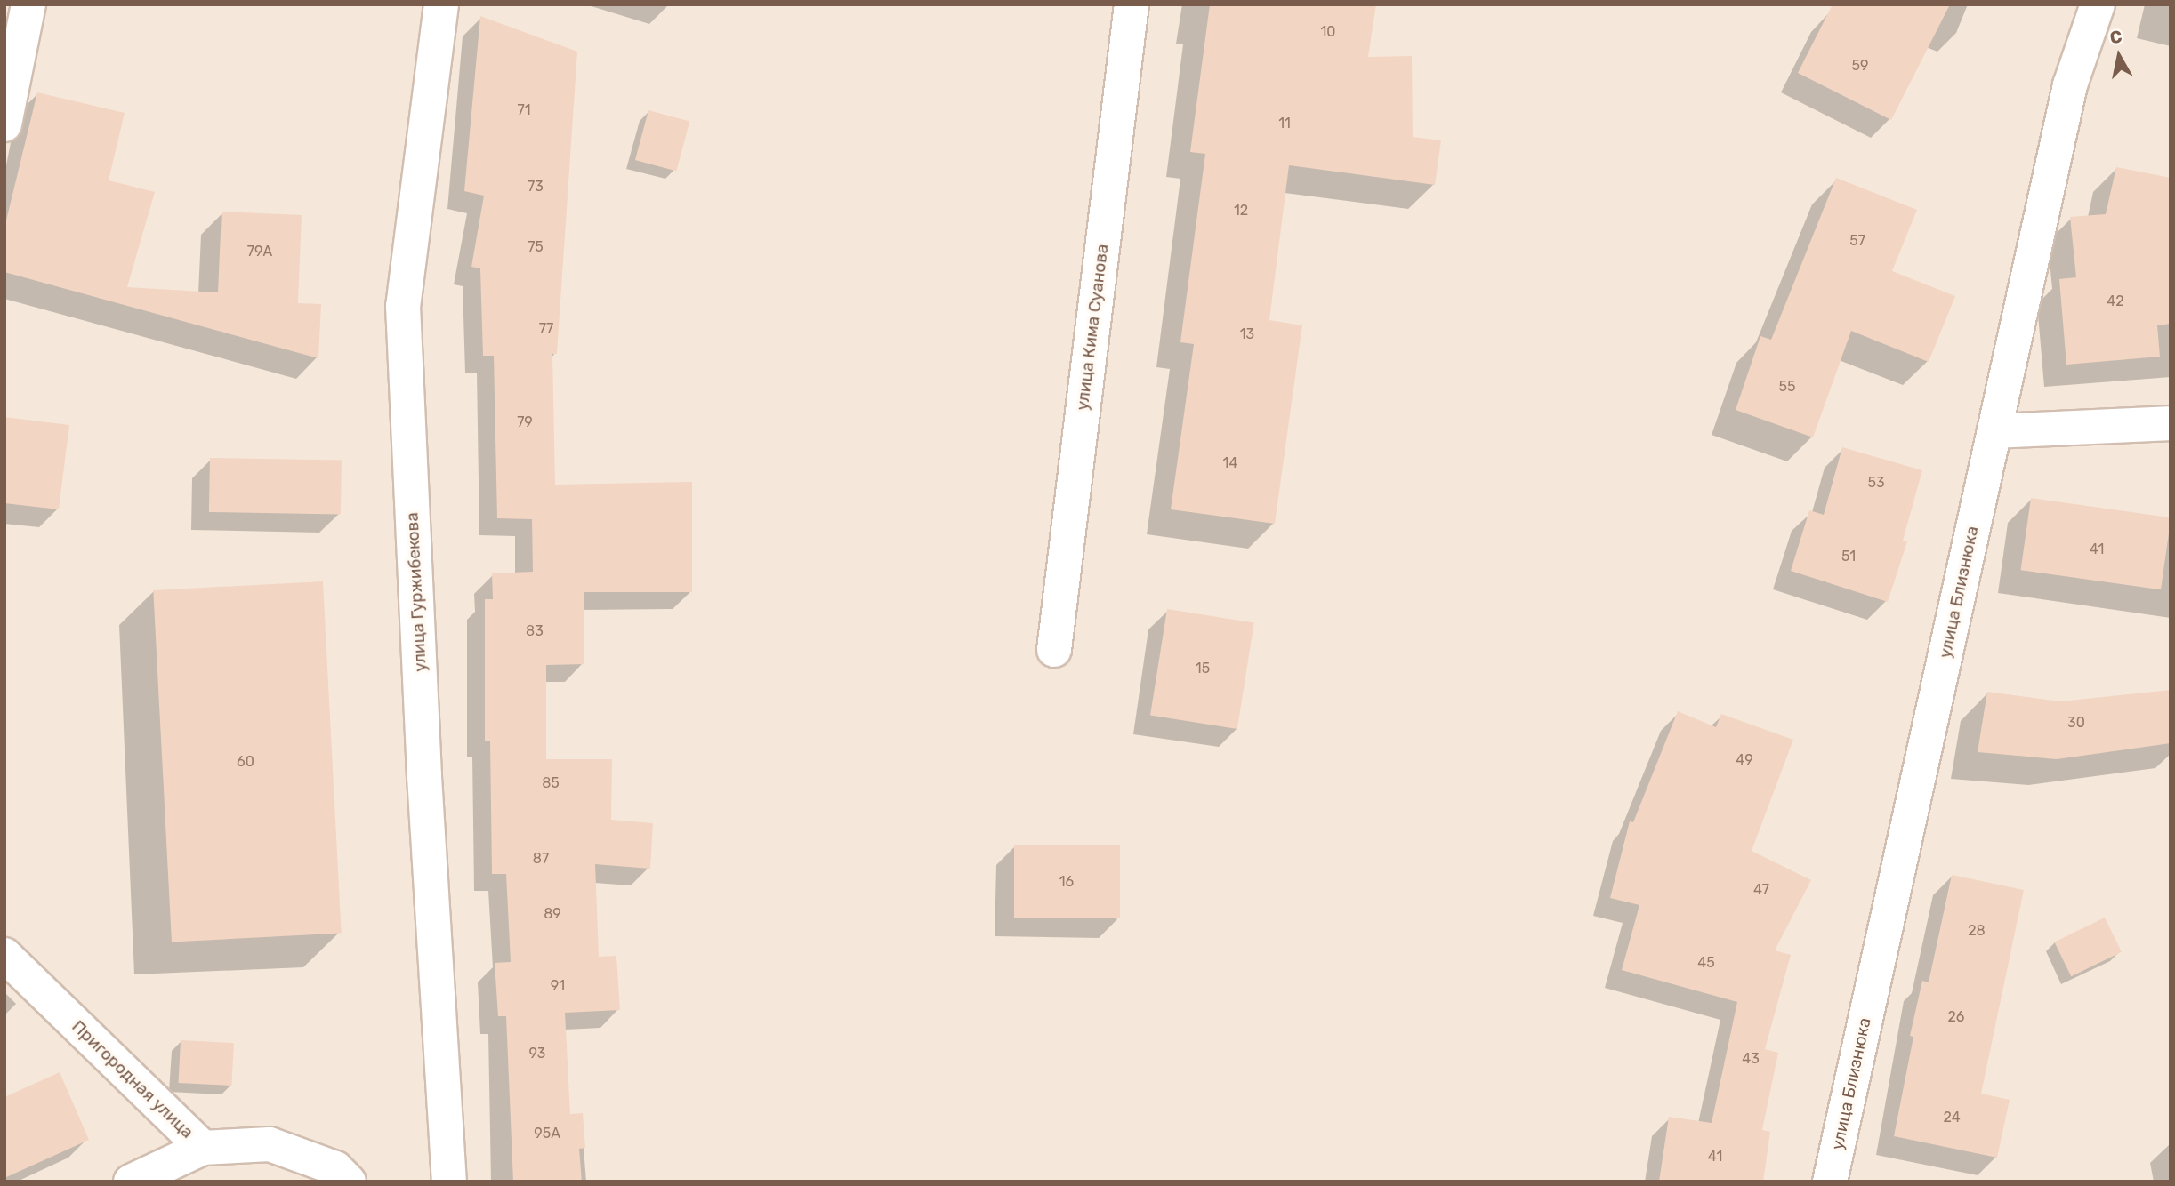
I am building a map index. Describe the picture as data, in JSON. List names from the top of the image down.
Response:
{
  "streets": {
    "street": [
      "улица Кима Суанова",
      "улица Гуржибекова",
      "улица Близнюка",
      "Пригородная улица"
    ]
  },
  "house_numbers": [
    "10",
    "59",
    "71",
    "11",
    "73",
    "12",
    "57",
    "75",
    "79А",
    "42",
    "77",
    "13",
    "55",
    "79",
    "14",
    "53",
    "41",
    "51",
    "83",
    "15",
    "30",
    "49",
    "60",
    "85",
    "87",
    "16",
    "47",
    "89",
    "28",
    "45",
    "91",
    "26",
    "93",
    "43",
    "24",
    "95А",
    "41"
  ],
  "north": "top"
}
